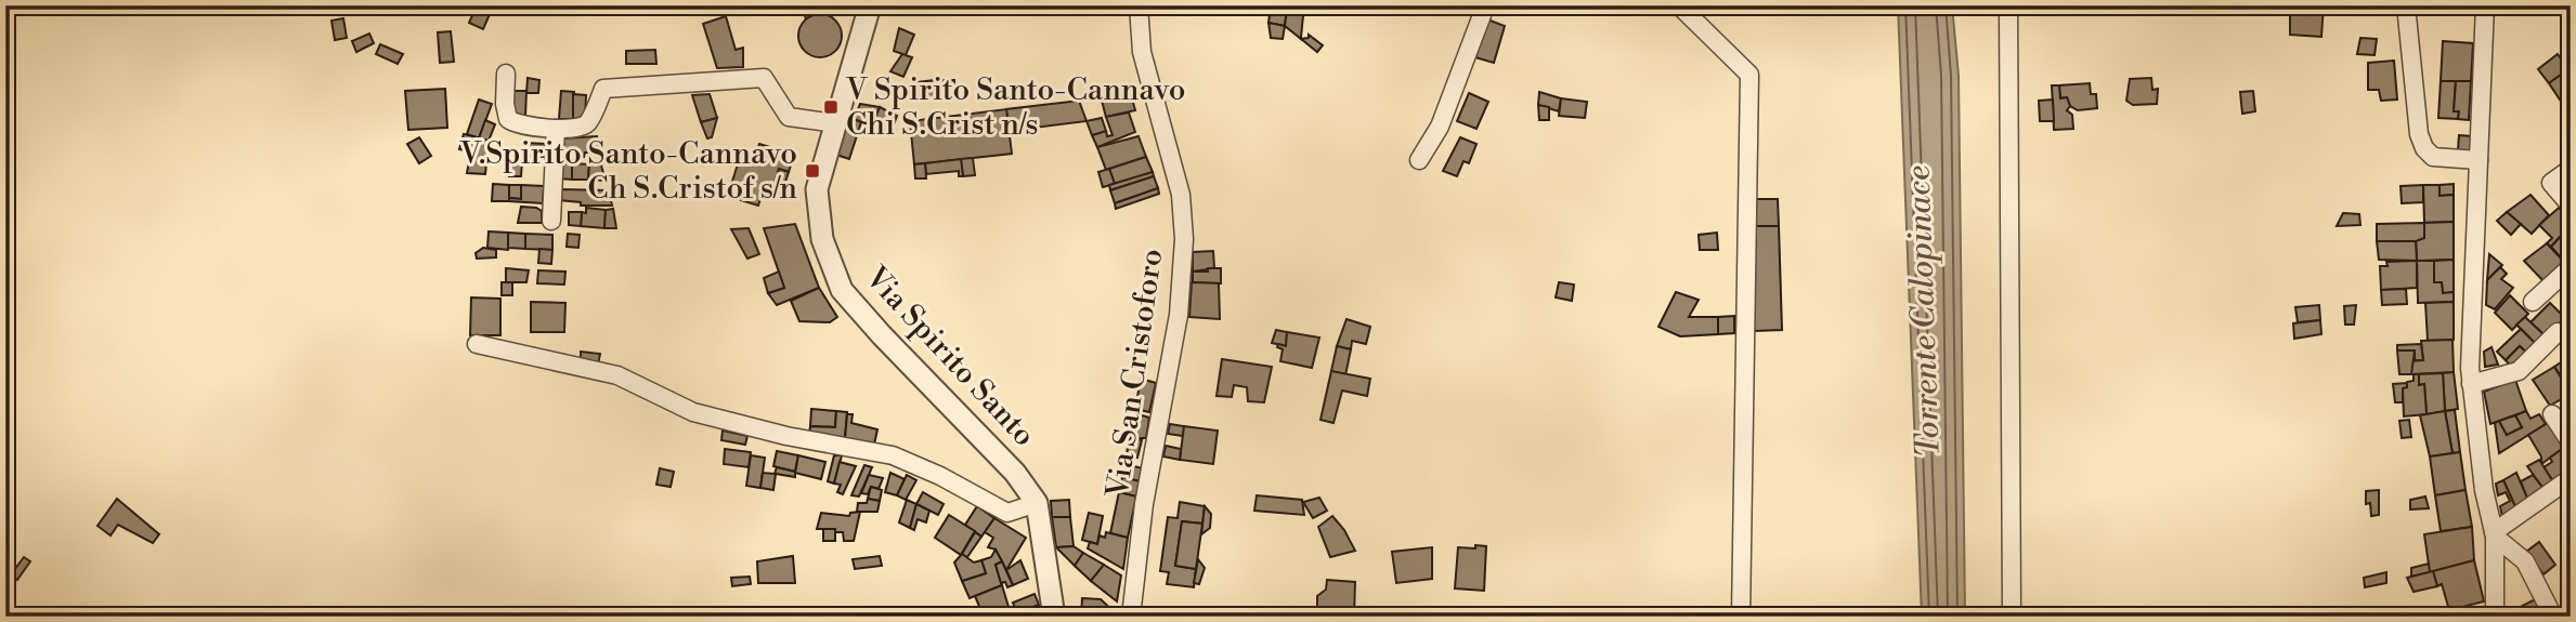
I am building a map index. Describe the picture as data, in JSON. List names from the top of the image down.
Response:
{
  "streets": {
    "street": ["Via Spirito Santo", "Via San Cristoforo"]
  },
  "water": ["Torrente Calopinace"],
  "places": {
    "transit": ["V Spirito Santo-Cannavo Chi S.Crist n/s", "V.Spirito Santo-Cannavo Ch S.Cristof s/n"]
  }
}
